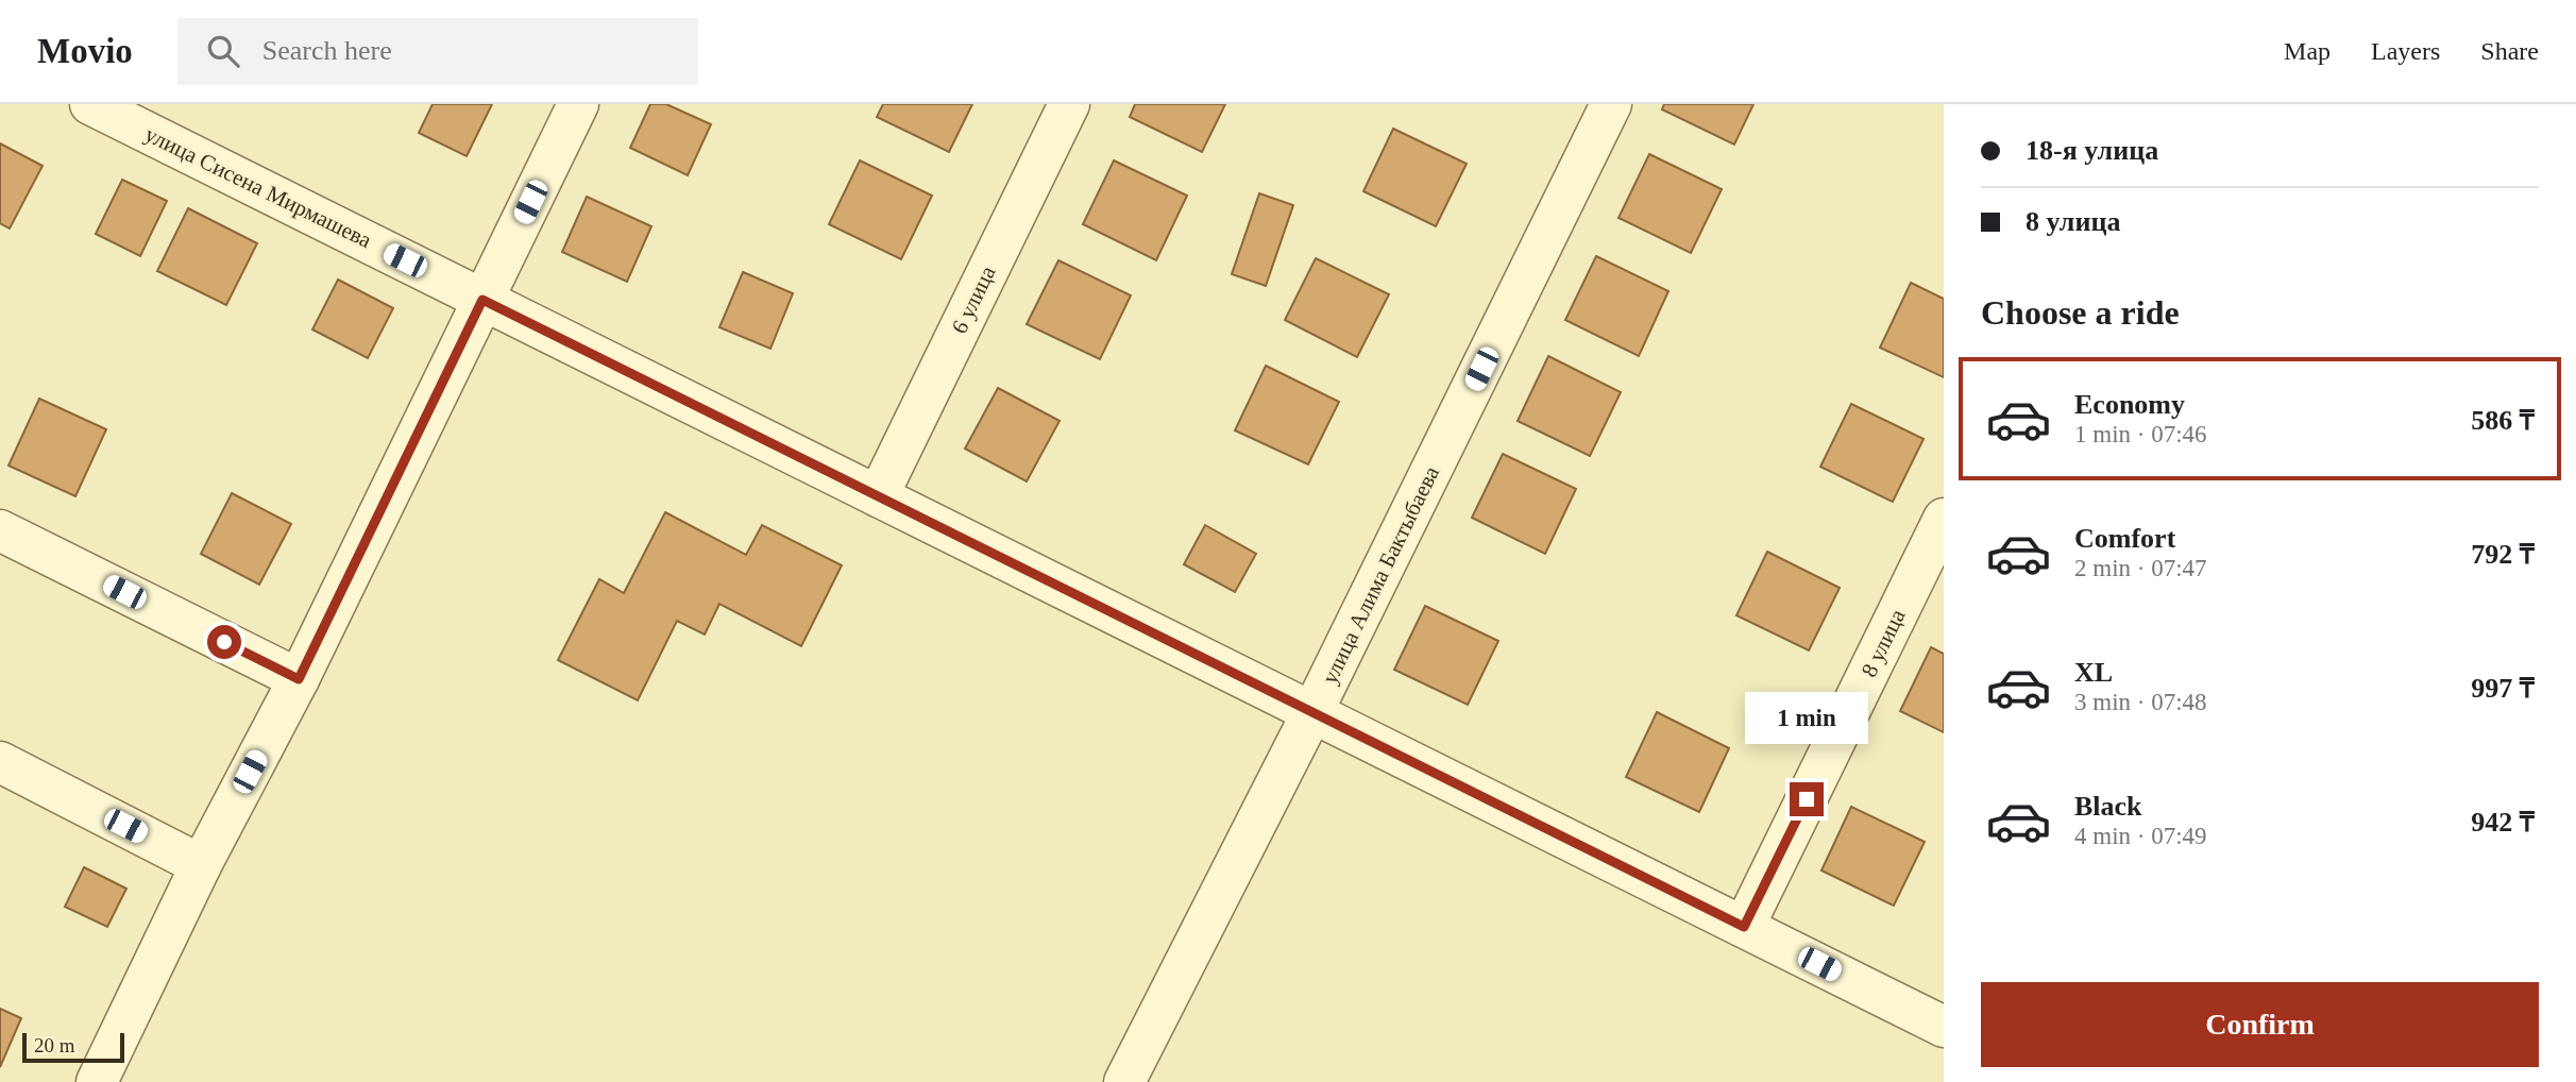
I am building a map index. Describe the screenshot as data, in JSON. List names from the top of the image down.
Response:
{
  "streets": {
    "street": [
      "улица Сисена Мирмашева",
      "6 улица",
      "улица Алима Бактыбаева",
      "8 улица"
    ]
  },
  "crossings": [
    ["улица Сисена Мирмашева", "6 улица"],
    ["улица Сисена Мирмашева", "улица Алима Бактыбаева"],
    ["улица Сисена Мирмашева", "8 улица"]
  ],
  "scale_bar": "20 m",
  "page": {
    "header": "Movio",
    "search": "Search here",
    "nav": ["Map", "Layers", "Share"],
    "banner": ["18-я улица", "8 улица"],
    "heading": "Choose a ride",
    "list": [
      {
        "name": "Economy",
        "note": "1 min · 07:46",
        "value": "586 ₸"
      },
      {
        "name": "Comfort",
        "note": "2 min · 07:47",
        "value": "792 ₸"
      },
      {
        "name": "XL",
        "note": "3 min · 07:48",
        "value": "997 ₸"
      },
      {
        "name": "Black",
        "note": "4 min · 07:49",
        "value": "942 ₸"
      }
    ],
    "bubble": "1 min",
    "buttons": "Confirm",
    "scale": "20 m"
  }
}
